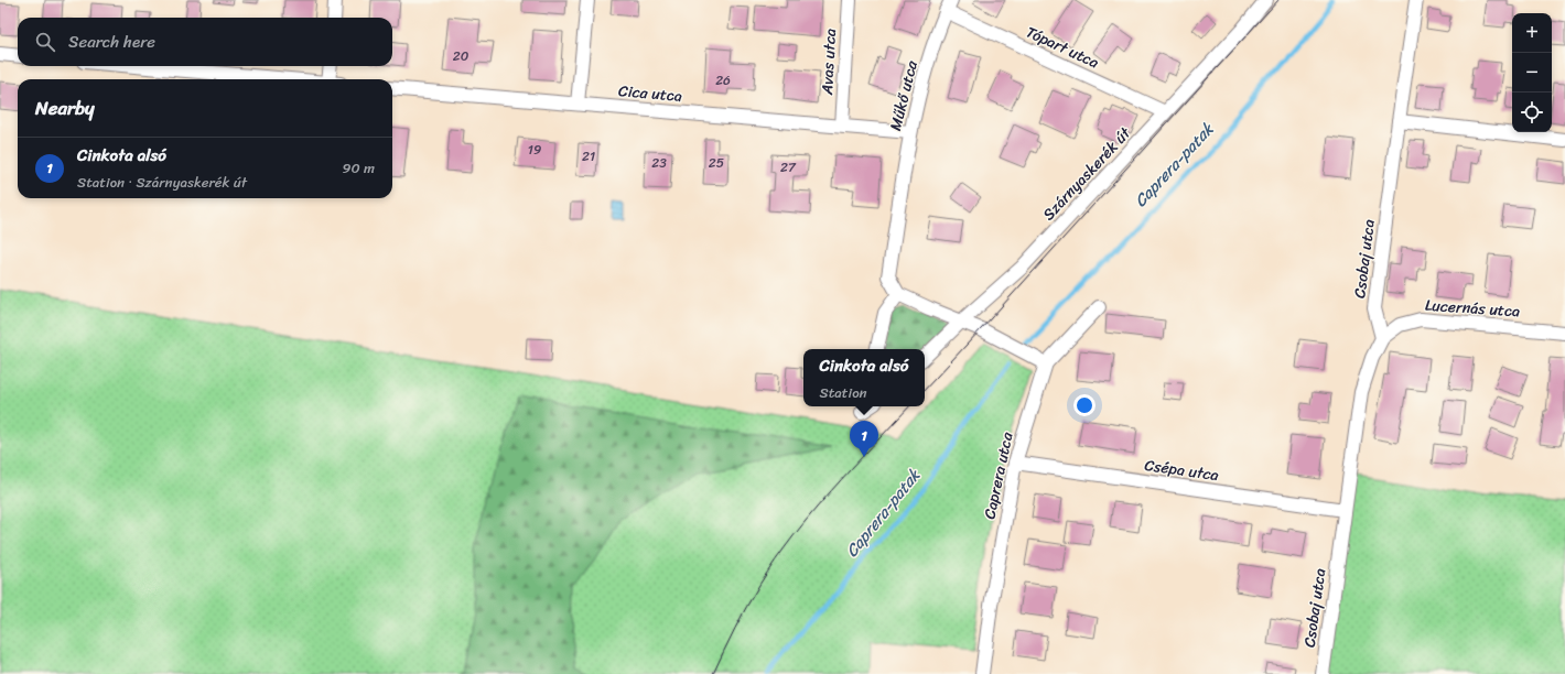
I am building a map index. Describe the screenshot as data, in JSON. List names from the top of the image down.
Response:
{
  "streets": {
    "street": [
      "Tópart utca",
      "Avas utca",
      "Cica utca",
      "Műkő utca",
      "Szárnyaskerék út",
      "Csobaj utca",
      "Lucernás utca",
      "Csépa utca",
      "Caprera utca"
    ]
  },
  "crossings": [
    ["Tópart utca", "Műkő utca"],
    ["Tópart utca", "Szárnyaskerék út"],
    ["Avas utca", "Cica utca"],
    ["Cica utca", "Műkő utca"],
    ["Csobaj utca", "Lucernás utca"],
    ["Csobaj utca", "Csépa utca"],
    ["Csépa utca", "Caprera utca"]
  ],
  "water": ["Caprera-patak"],
  "house_numbers": [
    "20",
    "26",
    "19",
    "21",
    "23",
    "25",
    "27"
  ],
  "page": {
    "map_buttons": ["+", "−"],
    "search": "Search here",
    "heading": "Nearby",
    "list": [
      {
        "mark": "1",
        "name": "Cinkota alsó",
        "note": "Station · Szárnyaskerék út",
        "value": "90 m"
      }
    ],
    "popup": ["Cinkota alsó", "Station"],
    "pins": "1"
  }
}
